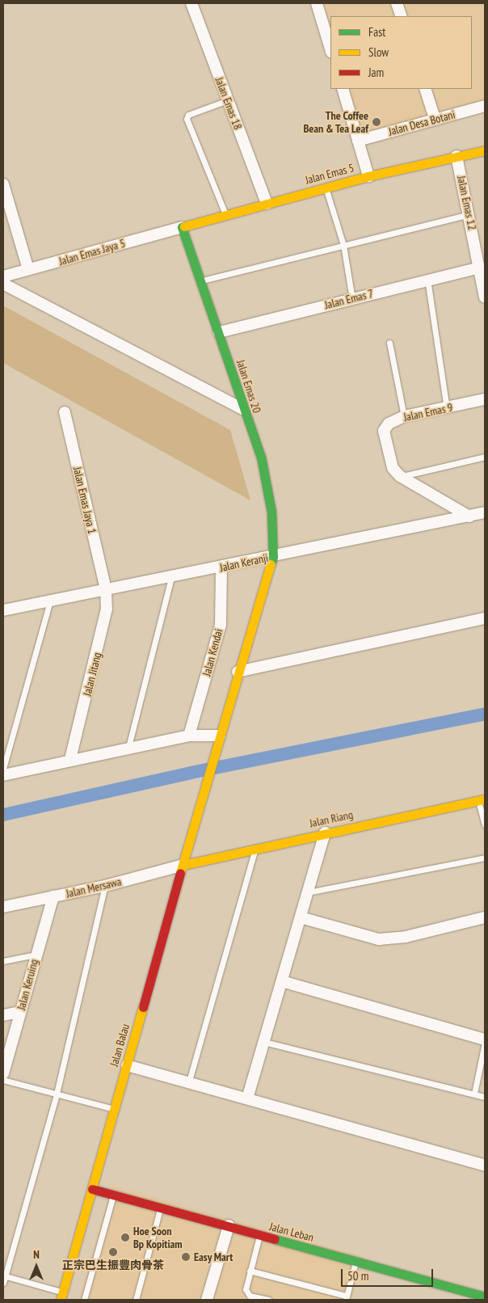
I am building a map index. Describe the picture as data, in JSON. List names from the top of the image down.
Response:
{
  "streets": {
    "street": [
      "Jalan Emas 18",
      "Jalan Desa Botani",
      "Jalan Emas 5",
      "Jalan Emas 12",
      "Jalan Emas Jaya 5",
      "Jalan Emas 7",
      "Jalan Emas 20",
      "Jalan Emas 9",
      "Jalan Emas Jaya 1",
      "Jalan Keranji",
      "Jalan Kendai",
      "Jalan Jitang",
      "Jalan Riang",
      "Jalan Mersawa",
      "Jalan Keruing",
      "Jalan Balau",
      "Jalan Leban"
    ]
  },
  "crossings": [
    ["Jalan Emas 18", "Jalan Emas 5"],
    ["Jalan Emas 5", "Jalan Emas 12"],
    ["Jalan Emas 5", "Jalan Emas Jaya 5"],
    ["Jalan Emas 5", "Jalan Emas 20"],
    ["Jalan Emas 12", "Jalan Emas 7"],
    ["Jalan Emas Jaya 5", "Jalan Emas 20"],
    ["Jalan Emas 7", "Jalan Emas 20"],
    ["Jalan Emas 20", "Jalan Keranji"],
    ["Jalan Emas 20", "Jalan Balau"],
    ["Jalan Emas Jaya 1", "Jalan Keranji"],
    ["Jalan Emas Jaya 1", "Jalan Jitang"],
    ["Jalan Keranji", "Jalan Kendai"],
    ["Jalan Keranji", "Jalan Jitang"],
    ["Jalan Keranji", "Jalan Balau"],
    ["Jalan Riang", "Jalan Mersawa"],
    ["Jalan Riang", "Jalan Balau"],
    ["Jalan Mersawa", "Jalan Keruing"],
    ["Jalan Mersawa", "Jalan Balau"],
    ["Jalan Balau", "Jalan Leban"]
  ],
  "places": [
    "The Coffee Bean & Tea Leaf",
    "Hoe Soon Bp Kopitiam",
    "正宗巴生振豐肉骨茶",
    "Easy Mart"
  ],
  "legend": ["Fast", "Slow", "Jam"],
  "scale_bar": "50 m",
  "north": "top"
}
